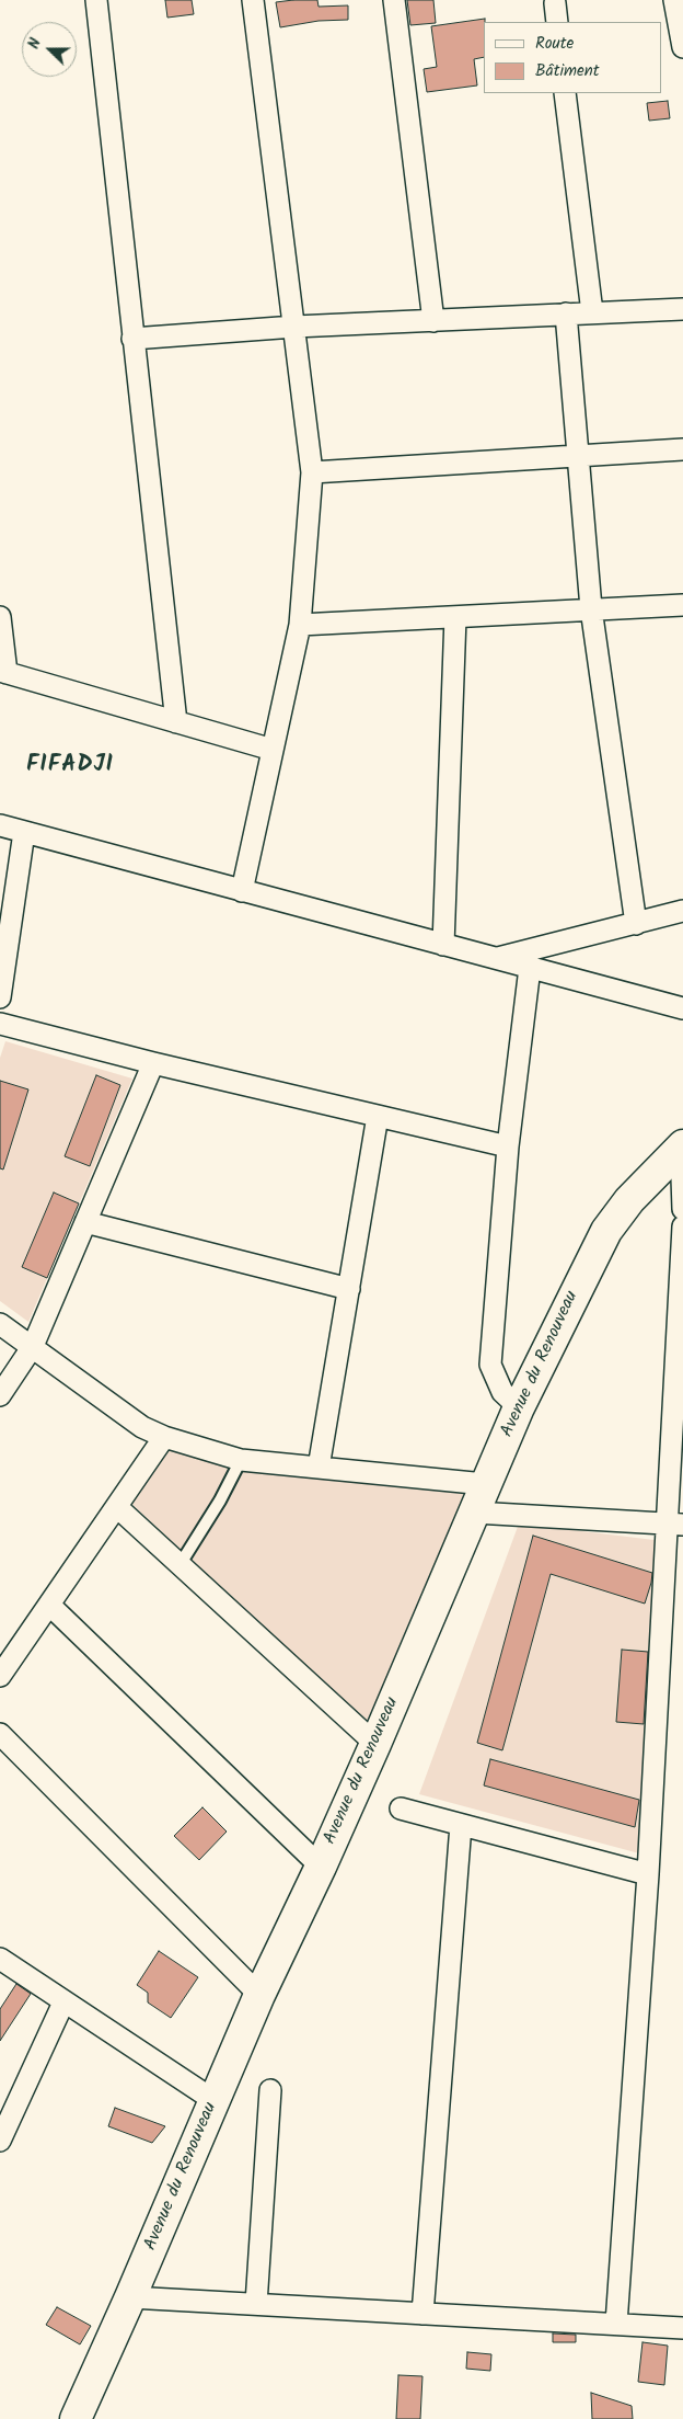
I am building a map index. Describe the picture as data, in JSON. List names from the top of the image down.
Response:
{
  "streets": {
    "main road": ["Avenue du Renouveau"]
  },
  "districts": ["FIFADJI"],
  "legend": ["Route", "Bâtiment"],
  "north": "left"
}
